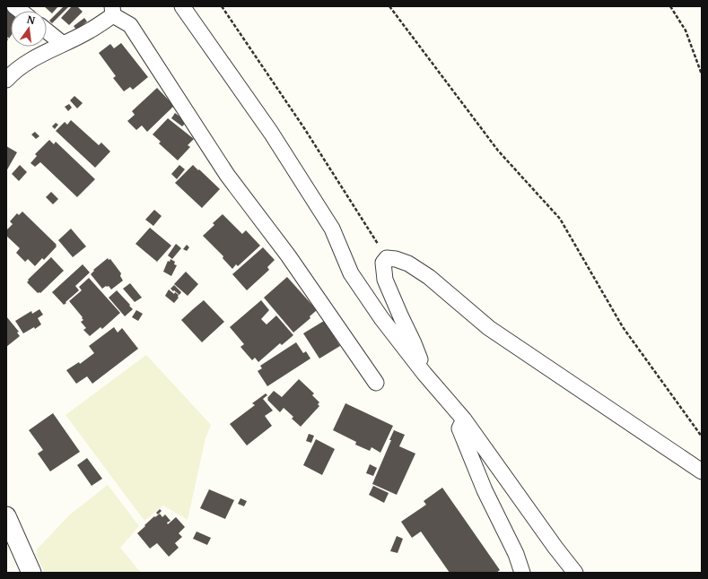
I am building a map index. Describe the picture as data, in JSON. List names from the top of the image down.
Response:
{
  "north": "top"
}
